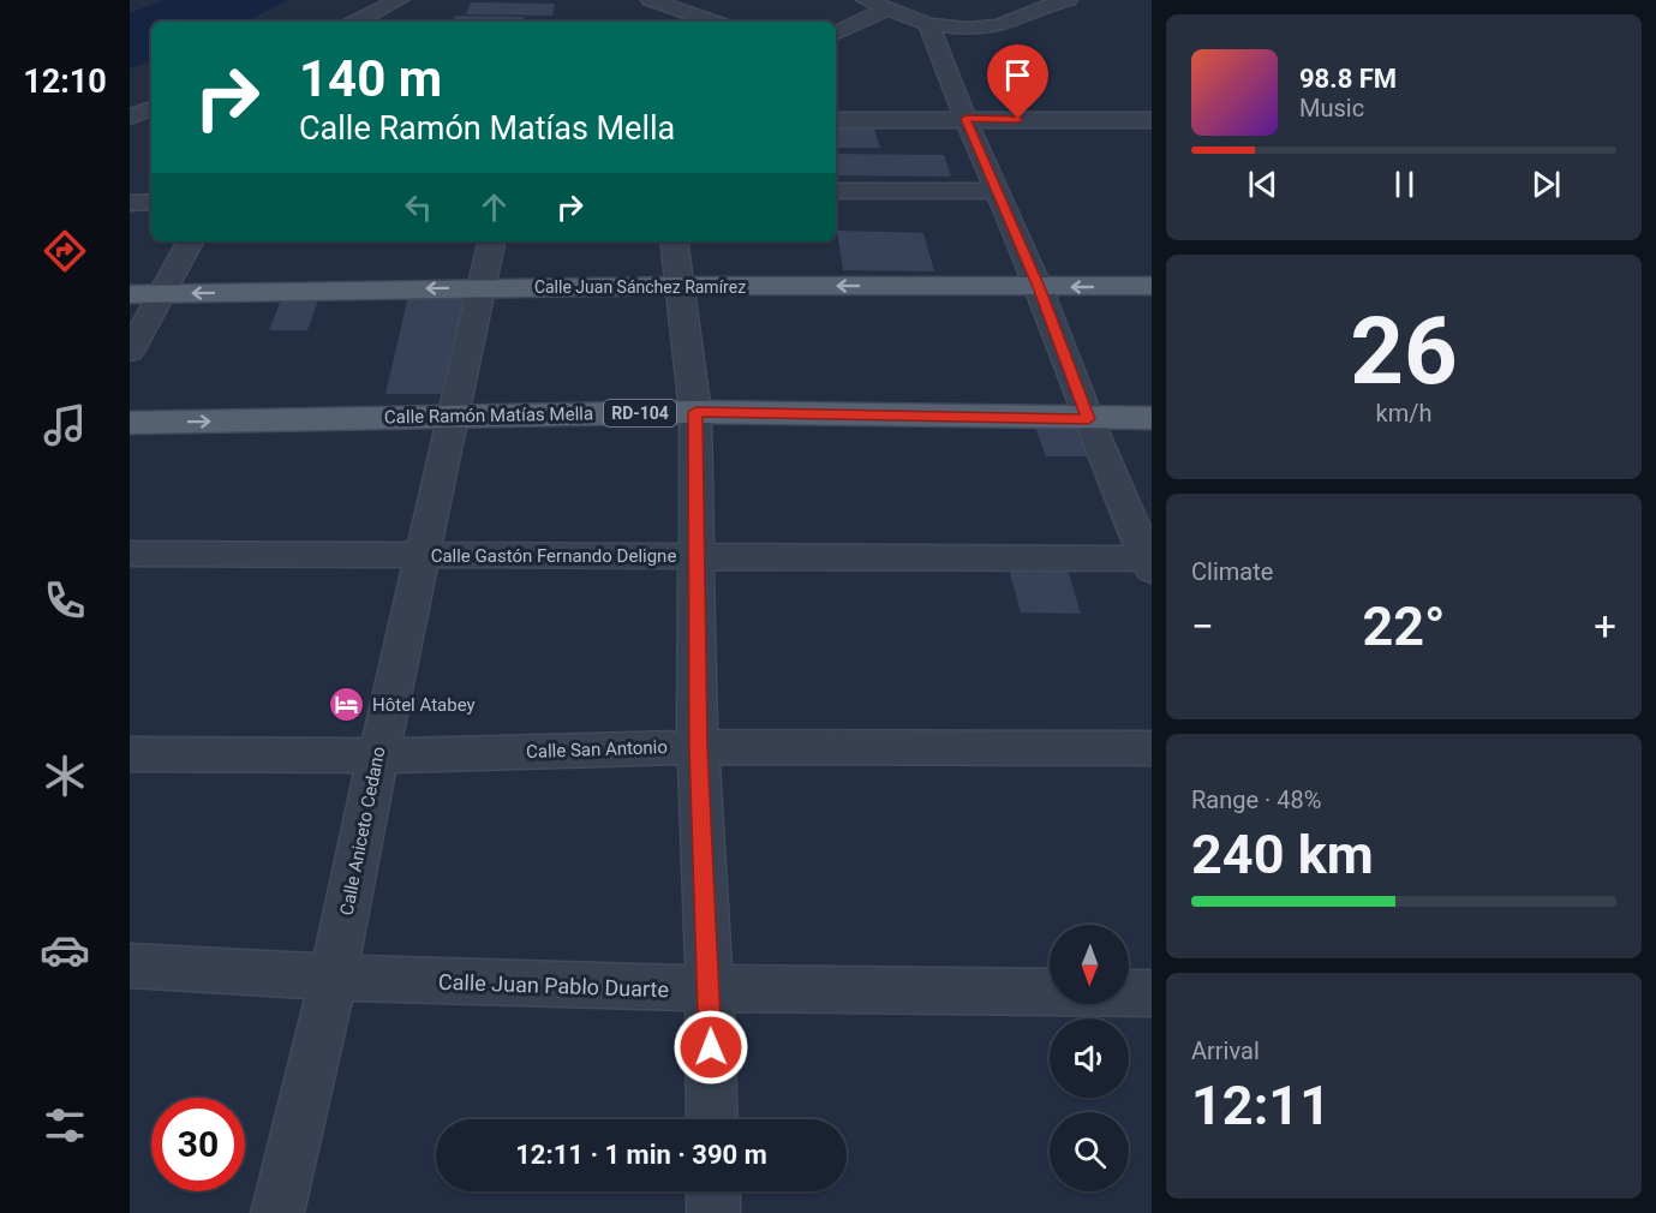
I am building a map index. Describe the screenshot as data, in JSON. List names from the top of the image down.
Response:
{
  "streets": {
    "main road": ["Calle Juan Sánchez Ramírez", "RD-104", "Calle Ramón Matías Mella"],
    "street": [
      "Calle Gastón Fernando Deligne",
      "Calle San Antonio",
      "Calle Aniceto Cedano",
      "Calle Juan Pablo Duarte"
    ]
  },
  "crossings": [
    ["Calle Juan Sánchez Ramírez", "Calle Aniceto Cedano"],
    ["Calle Ramón Matías Mella", "Calle Aniceto Cedano"],
    ["Calle Gastón Fernando Deligne", "Calle Aniceto Cedano"],
    ["Calle San Antonio", "Calle Aniceto Cedano"],
    ["Calle Aniceto Cedano", "Calle Juan Pablo Duarte"]
  ],
  "one_way": ["Calle Juan Sánchez Ramírez"],
  "places": {
    "hotel": ["Hôtel Atabey"]
  },
  "north": "bottom",
  "page": {
    "tabs": "12:10",
    "turn": ["140 m", "Calle Ramón Matías Mella"],
    "song": ["98.8 FM", "Music"],
    "tile": [
      ["26", "km/h"],
      "Climate",
      ["Range · 48%", "240 km"],
      ["Arrival", "12:11"]
    ],
    "heat": ["−", "22°", "+"],
    "limit": "30",
    "trip": "12:11 · 1 min · 390 m"
  }
}
